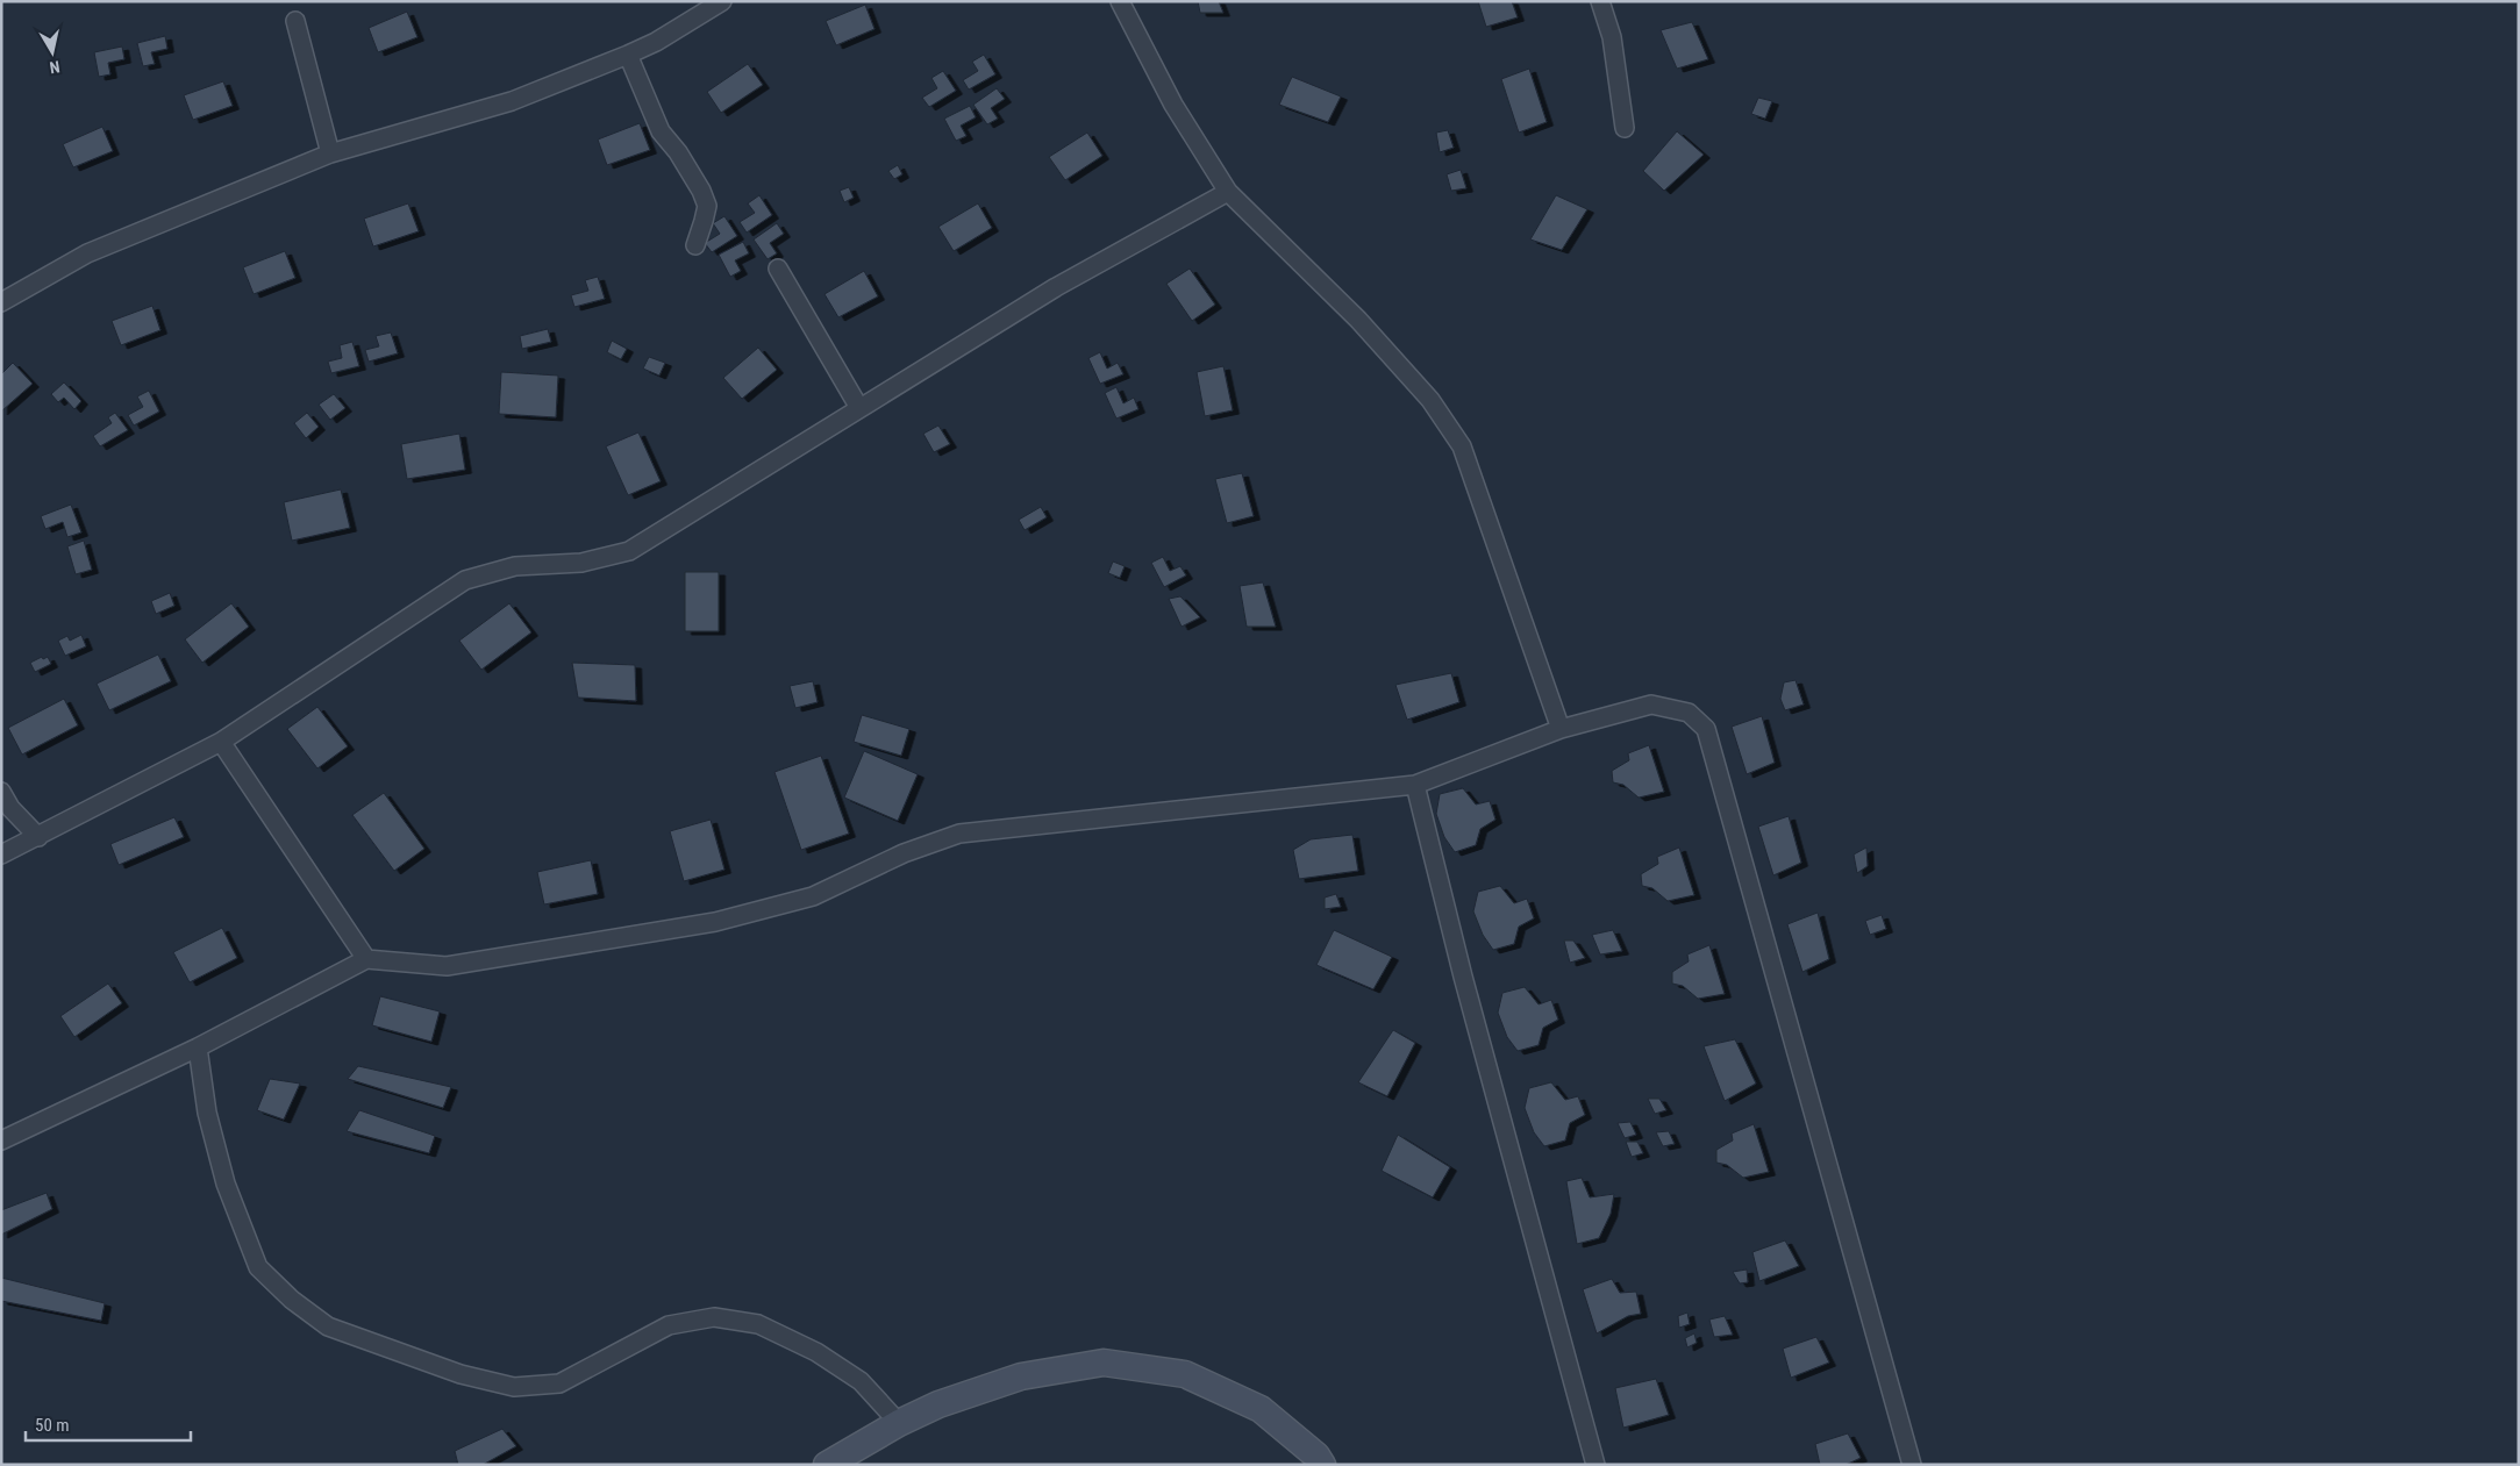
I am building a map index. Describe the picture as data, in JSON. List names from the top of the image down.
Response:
{
  "scale_bar": "50 m",
  "north": "bottom"
}
